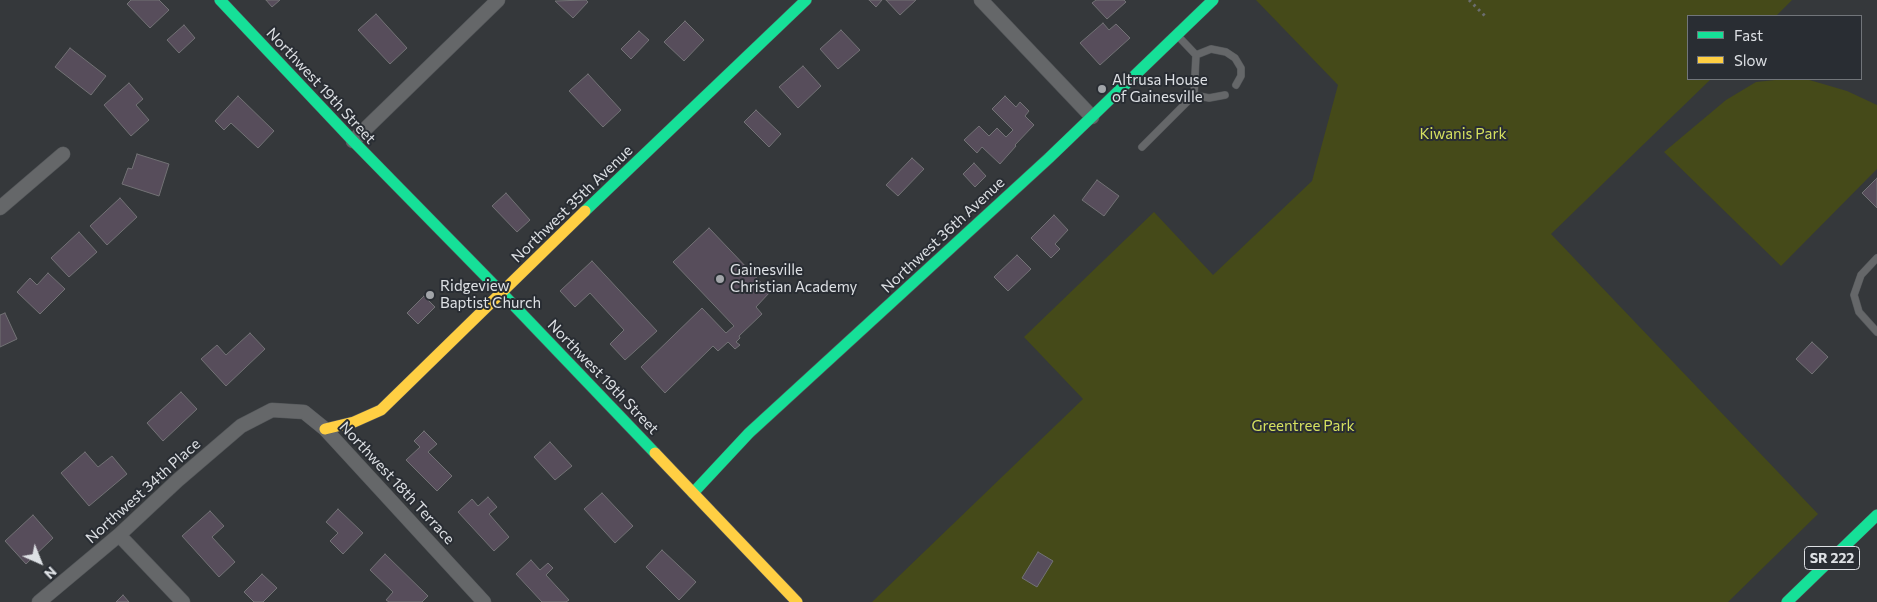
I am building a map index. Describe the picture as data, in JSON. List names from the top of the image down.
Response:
{
  "streets": {
    "street": [
      "Northwest 19th Street",
      "Northwest 35th Avenue",
      "Northwest 36th Avenue",
      "Northwest 18th Terrace",
      "Northwest 34th Place",
      "SR 222"
    ]
  },
  "crossings": [
    ["Northwest 19th Street", "Northwest 35th Avenue"],
    ["Northwest 19th Street", "Northwest 36th Avenue"],
    ["Northwest 35th Avenue", "Northwest 18th Terrace"],
    ["Northwest 18th Terrace", "Northwest 34th Place"]
  ],
  "parks": ["Kiwanis Park", "Greentree Park"],
  "places": ["Altrusa House of Gainesville", "Gainesville Christian Academy", "Ridgeview Baptist Church"],
  "legend": ["Fast", "Slow"],
  "north": "bottom right"
}
